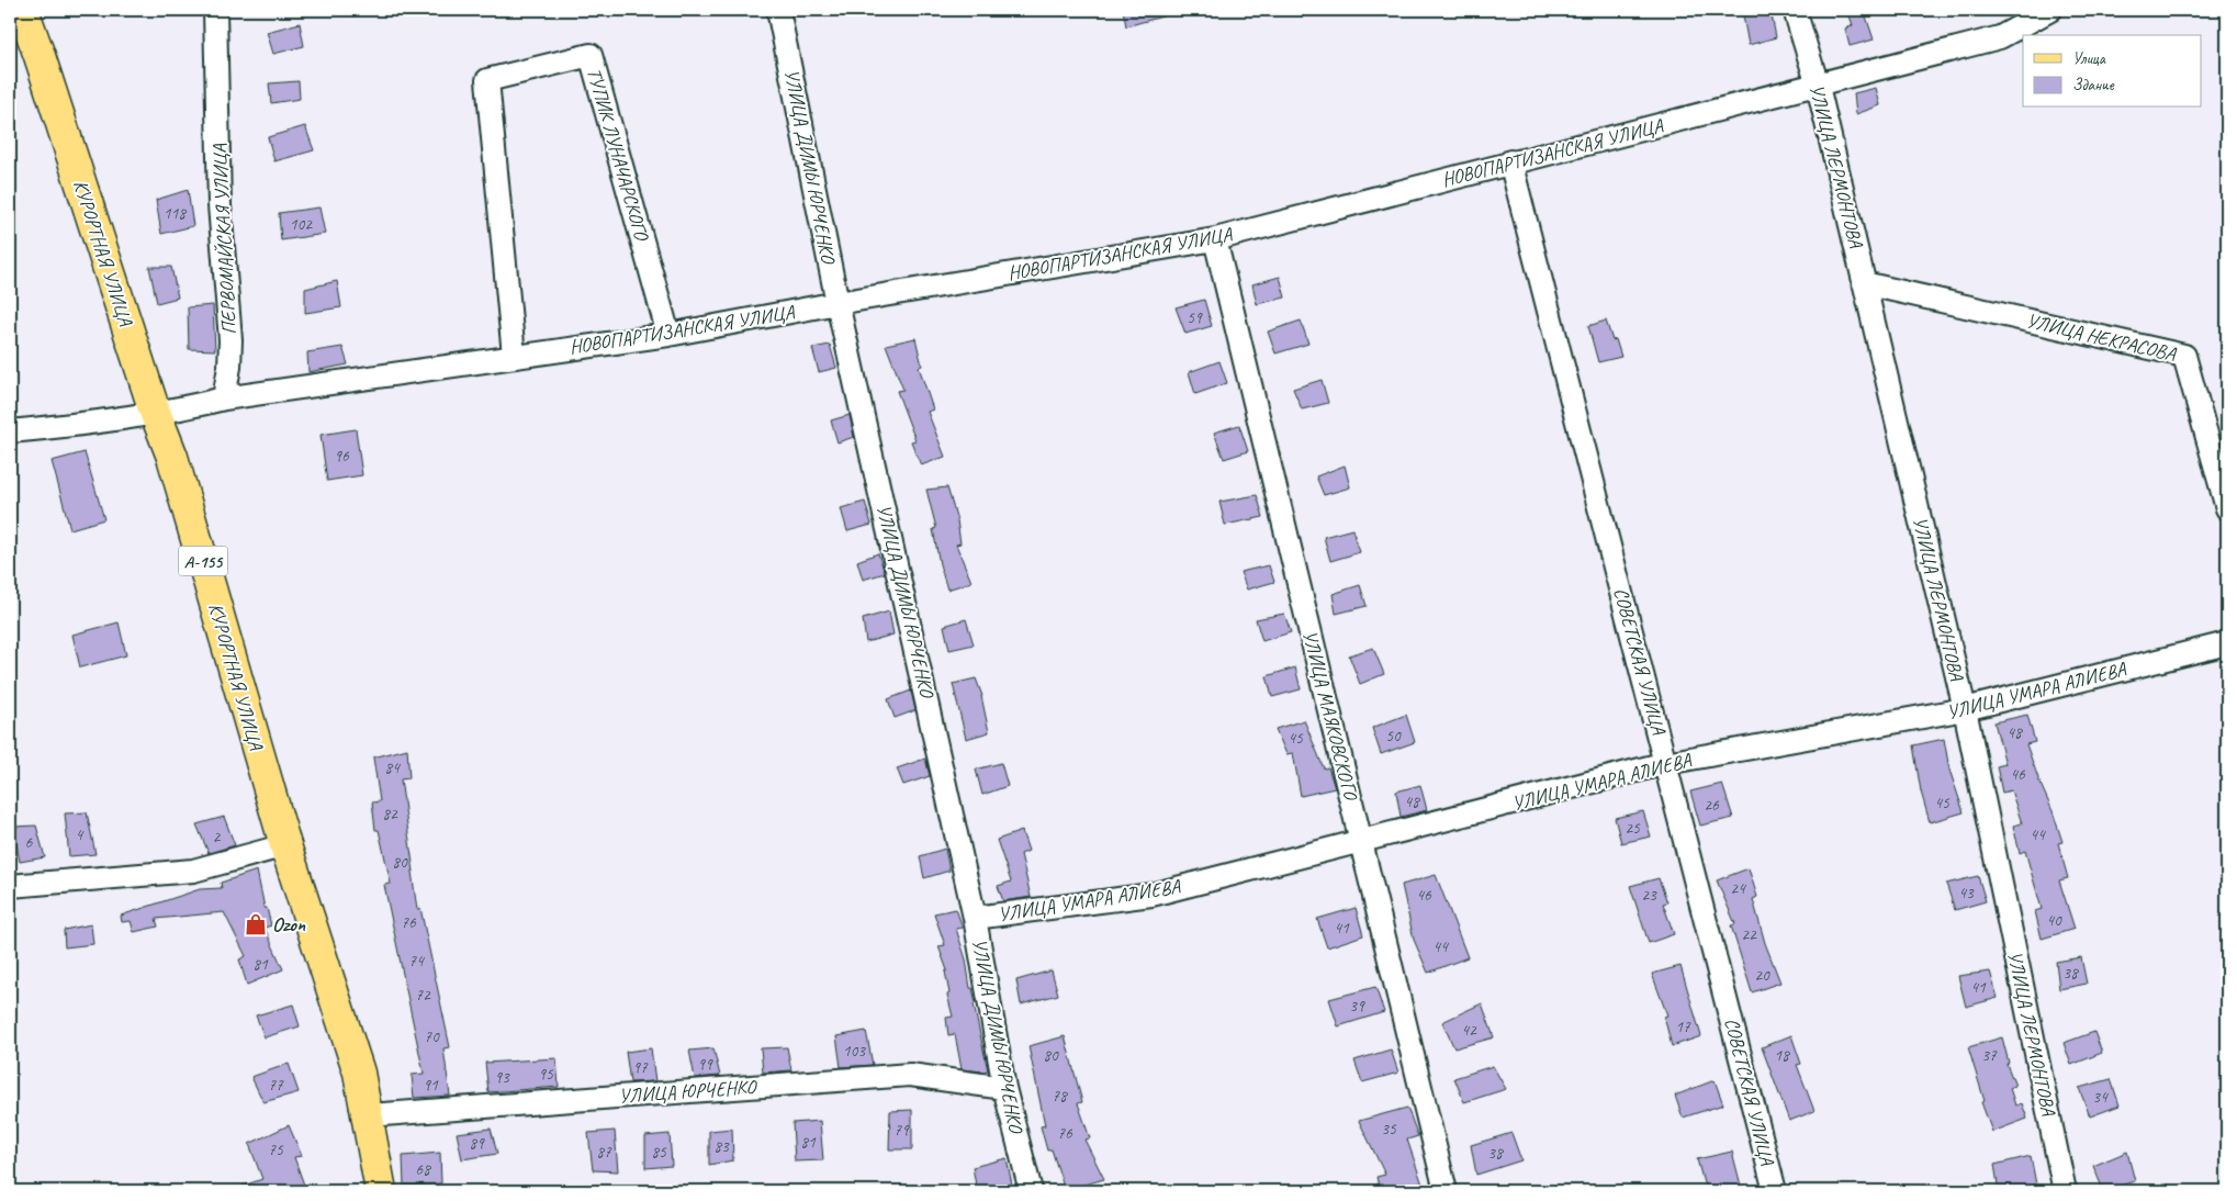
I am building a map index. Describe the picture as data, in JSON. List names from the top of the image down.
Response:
{
  "streets": {
    "main road": ["КУРОРТНАЯ УЛИЦА", "А-155"],
    "street": [
      "НОВОПАРТИЗАНСКАЯ УЛИЦА",
      "ТУПИК ЛУНАЧАРСКОГО",
      "УЛИЦА ДИМЫ ЮРЧЕНКО",
      "УЛИЦА ЛЕРМОНТОВА",
      "ПЕРВОМАЙСКАЯ УЛИЦА",
      "УЛИЦА НЕКРАСОВА",
      "СОВЕТСКАЯ УЛИЦА",
      "УЛИЦА УМАРА АЛИЕВА",
      "УЛИЦА МАЯКОВСКОГО",
      "УЛИЦА ЮРЧЕНКО"
    ]
  },
  "crossings": [
    ["НОВОПАРТИЗАНСКАЯ УЛИЦА", "ТУПИК ЛУНАЧАРСКОГО"],
    ["НОВОПАРТИЗАНСКАЯ УЛИЦА", "УЛИЦА ДИМЫ ЮРЧЕНКО"],
    ["НОВОПАРТИЗАНСКАЯ УЛИЦА", "УЛИЦА ЛЕРМОНТОВА"],
    ["НОВОПАРТИЗАНСКАЯ УЛИЦА", "ПЕРВОМАЙСКАЯ УЛИЦА"],
    ["НОВОПАРТИЗАНСКАЯ УЛИЦА", "СОВЕТСКАЯ УЛИЦА"],
    ["НОВОПАРТИЗАНСКАЯ УЛИЦА", "УЛИЦА МАЯКОВСКОГО"],
    ["УЛИЦА ДИМЫ ЮРЧЕНКО", "УЛИЦА УМАРА АЛИЕВА"],
    ["УЛИЦА ДИМЫ ЮРЧЕНКО", "УЛИЦА ЮРЧЕНКО"],
    ["УЛИЦА ЛЕРМОНТОВА", "УЛИЦА НЕКРАСОВА"],
    ["УЛИЦА ЛЕРМОНТОВА", "УЛИЦА УМАРА АЛИЕВА"],
    ["КУРОРТНАЯ УЛИЦА", "УЛИЦА ЮРЧЕНКО"],
    ["СОВЕТСКАЯ УЛИЦА", "УЛИЦА УМАРА АЛИЕВА"],
    ["УЛИЦА УМАРА АЛИЕВА", "УЛИЦА МАЯКОВСКОГО"]
  ],
  "places": {
    "shop": ["Ozon"]
  },
  "house_numbers": [
    "118",
    "102",
    "59",
    "96",
    "48",
    "50",
    "45",
    "84",
    "46",
    "48",
    "45",
    "26",
    "82",
    "25",
    "4",
    "44",
    "2",
    "6",
    "80",
    "24",
    "43",
    "46",
    "23",
    "40",
    "76",
    "41",
    "22",
    "44",
    "74",
    "81",
    "38",
    "20",
    "41",
    "72",
    "39",
    "17",
    "42",
    "70",
    "103",
    "80",
    "18",
    "37",
    "99",
    "97",
    "95",
    "93",
    "77",
    "91",
    "78",
    "34",
    "35",
    "79",
    "76",
    "81",
    "89",
    "83",
    "75",
    "87",
    "85",
    "38",
    "68"
  ],
  "legend": ["Улица", "Здание"]
}
